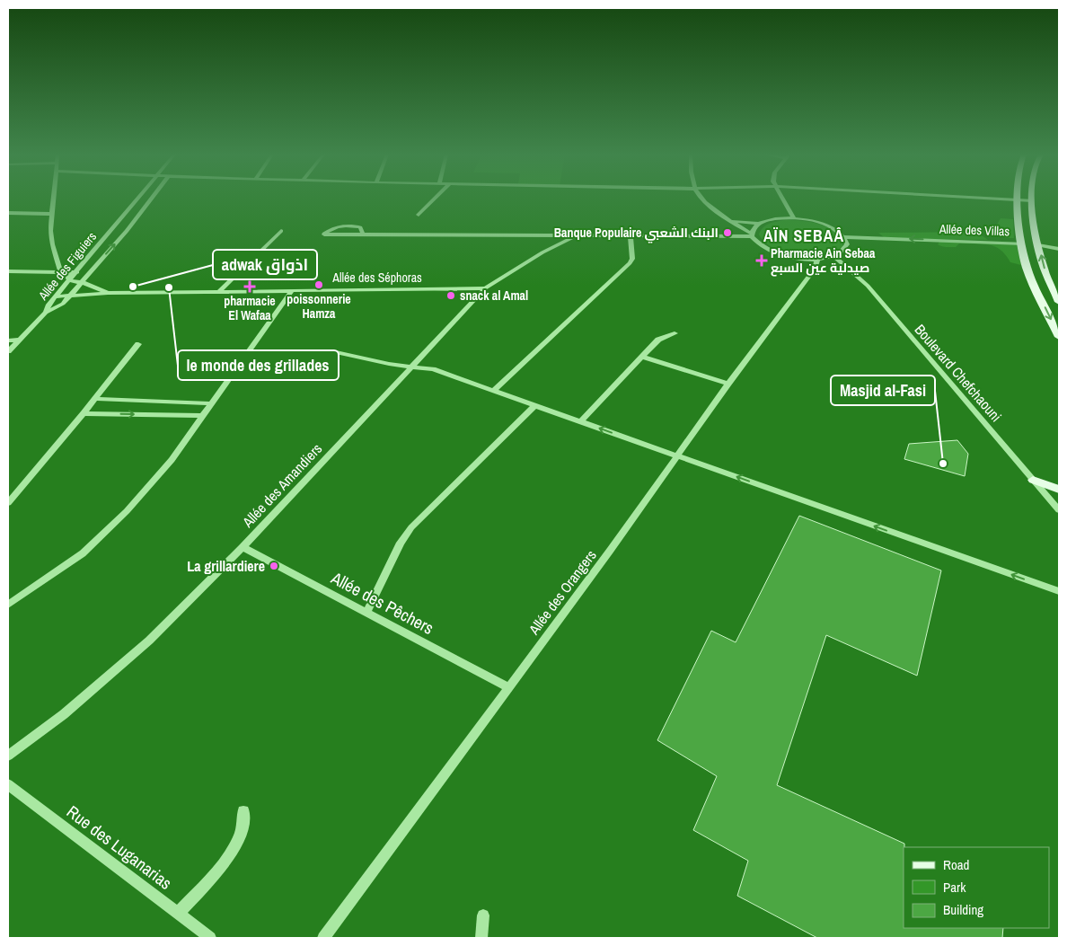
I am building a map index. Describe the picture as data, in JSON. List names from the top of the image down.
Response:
{
  "streets": {
    "street": [
      "Allée des Villas",
      "Allée des Figuiers",
      "Allée des Séphoras",
      "Boulevard Chefchaouni",
      "Allée des Amandiers",
      "Allée des Orangers",
      "Allée des Pêchers",
      "Rue des Luganarias"
    ]
  },
  "crossings": [
    ["Allée des Figuiers", "Allée des Séphoras"],
    ["Allée des Séphoras", "Allée des Amandiers"],
    ["Allée des Amandiers", "Allée des Pêchers"],
    ["Allée des Orangers", "Allée des Pêchers"]
  ],
  "one_way": ["Allée des Villas"],
  "districts": ["AÏN SEBAÂ"],
  "places": {
    "other": [
      "Banque Populaire البنك الشعبي",
      "poissonnerie Hamza",
      "adwak اذواق",
      "le monde des grillades",
      "snack al Amal",
      "Masjid al-Fasi",
      "La grillardiere"
    ],
    "health": ["Pharmacie Ain Sebaa صيدلية عين السبع", "pharmacie El Wafaa"]
  },
  "legend": ["Road", "Park", "Building"]
}
